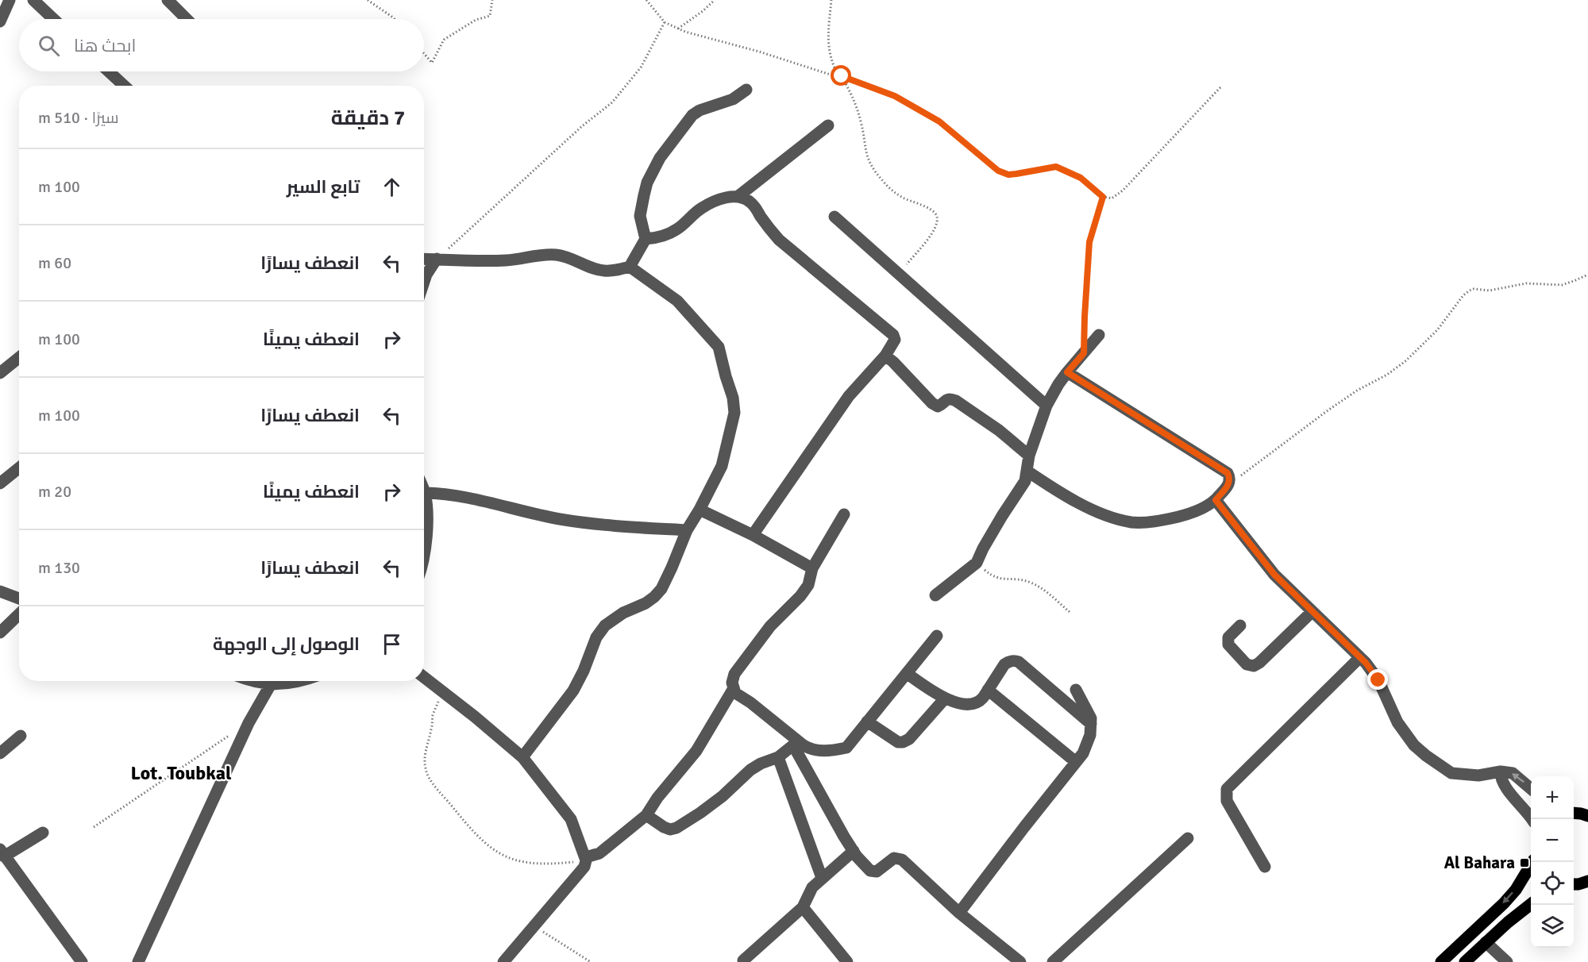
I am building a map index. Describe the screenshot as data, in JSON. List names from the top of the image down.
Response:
{
  "districts": ["Lot. Toubkal"],
  "places": {
    "transit": ["Al Bahara"]
  },
  "page": {
    "search": "ابحث هنا",
    "heading": ["7 دقيقة", "سيرًا · 510 m"],
    "list": [
      ["تابع السير", "100 m"],
      ["انعطف يسارًا", "60 m"],
      ["انعطف يمينًا", "100 m"],
      ["انعطف يسارًا", "100 m"],
      ["انعطف يمينًا", "20 m"],
      ["انعطف يسارًا", "130 m"],
      "الوصول إلى الوجهة"
    ],
    "map_buttons": ["+", "−"]
  }
}
